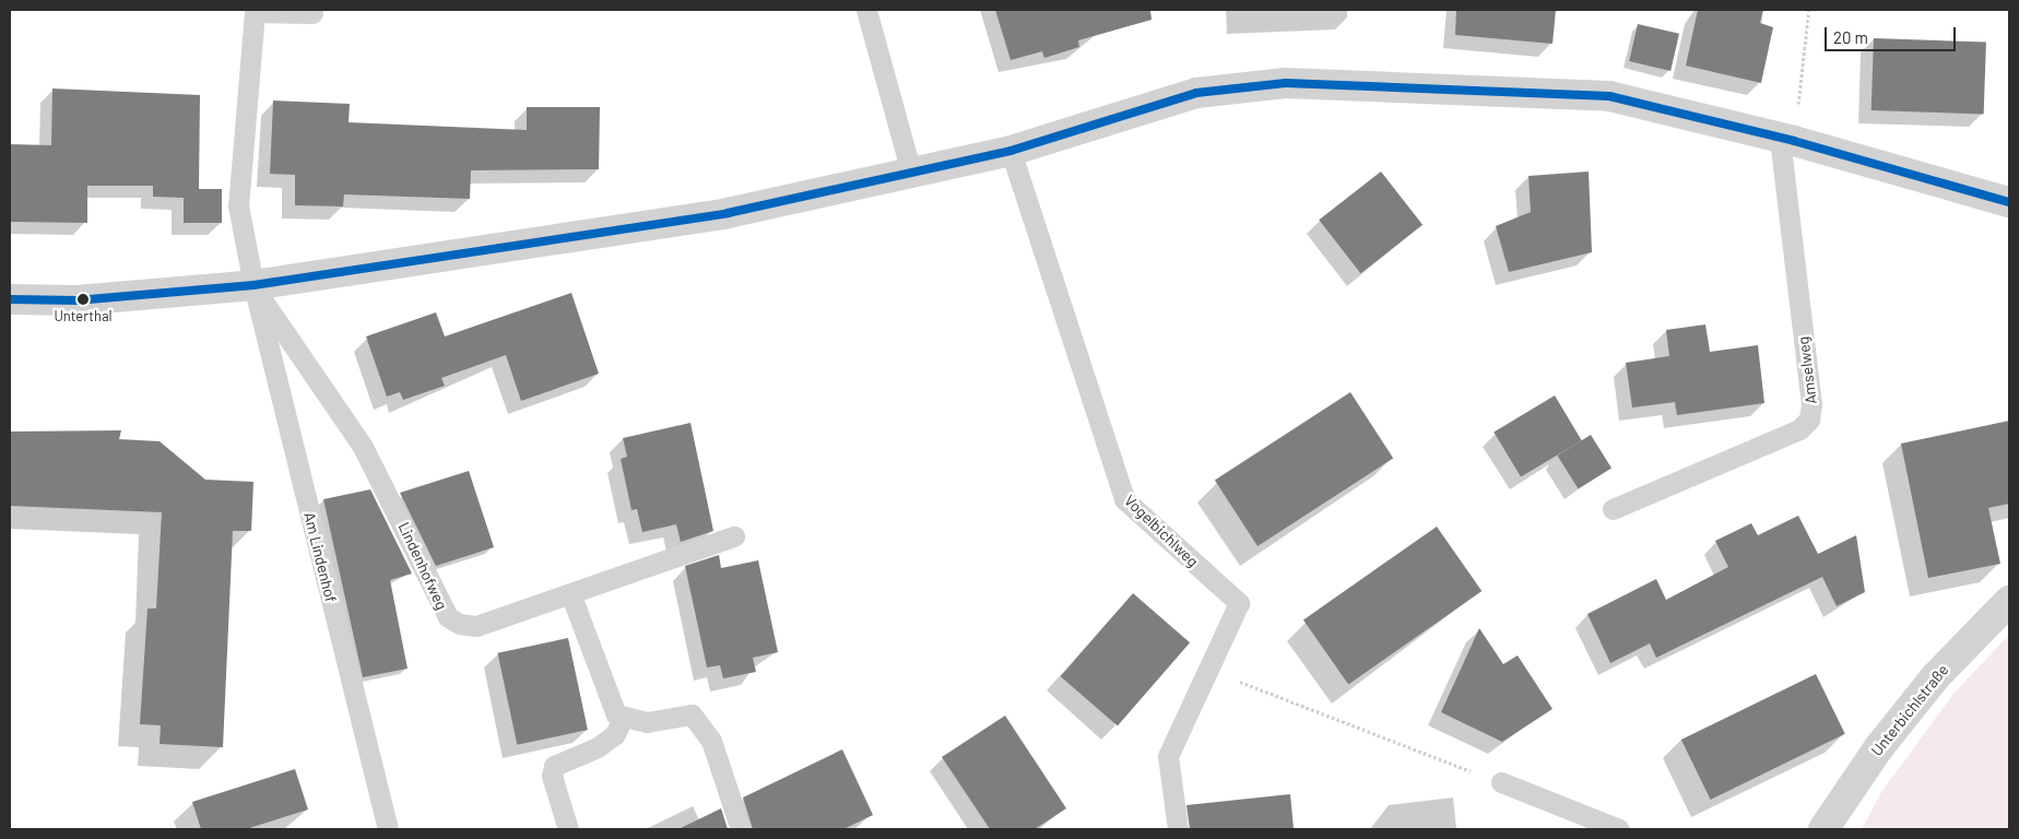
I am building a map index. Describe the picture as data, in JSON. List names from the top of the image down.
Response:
{
  "streets": {
    "street": ["Unterbichlstraße"],
    "lane": [
      "Amselweg",
      "Vogelbichlweg",
      "Am Lindenhof",
      "Lindenhofweg"
    ]
  },
  "crossings": [
    ["Am Lindenhof", "Lindenhofweg"]
  ],
  "places": ["Unterthal"],
  "scale_bar": "20 m"
}
